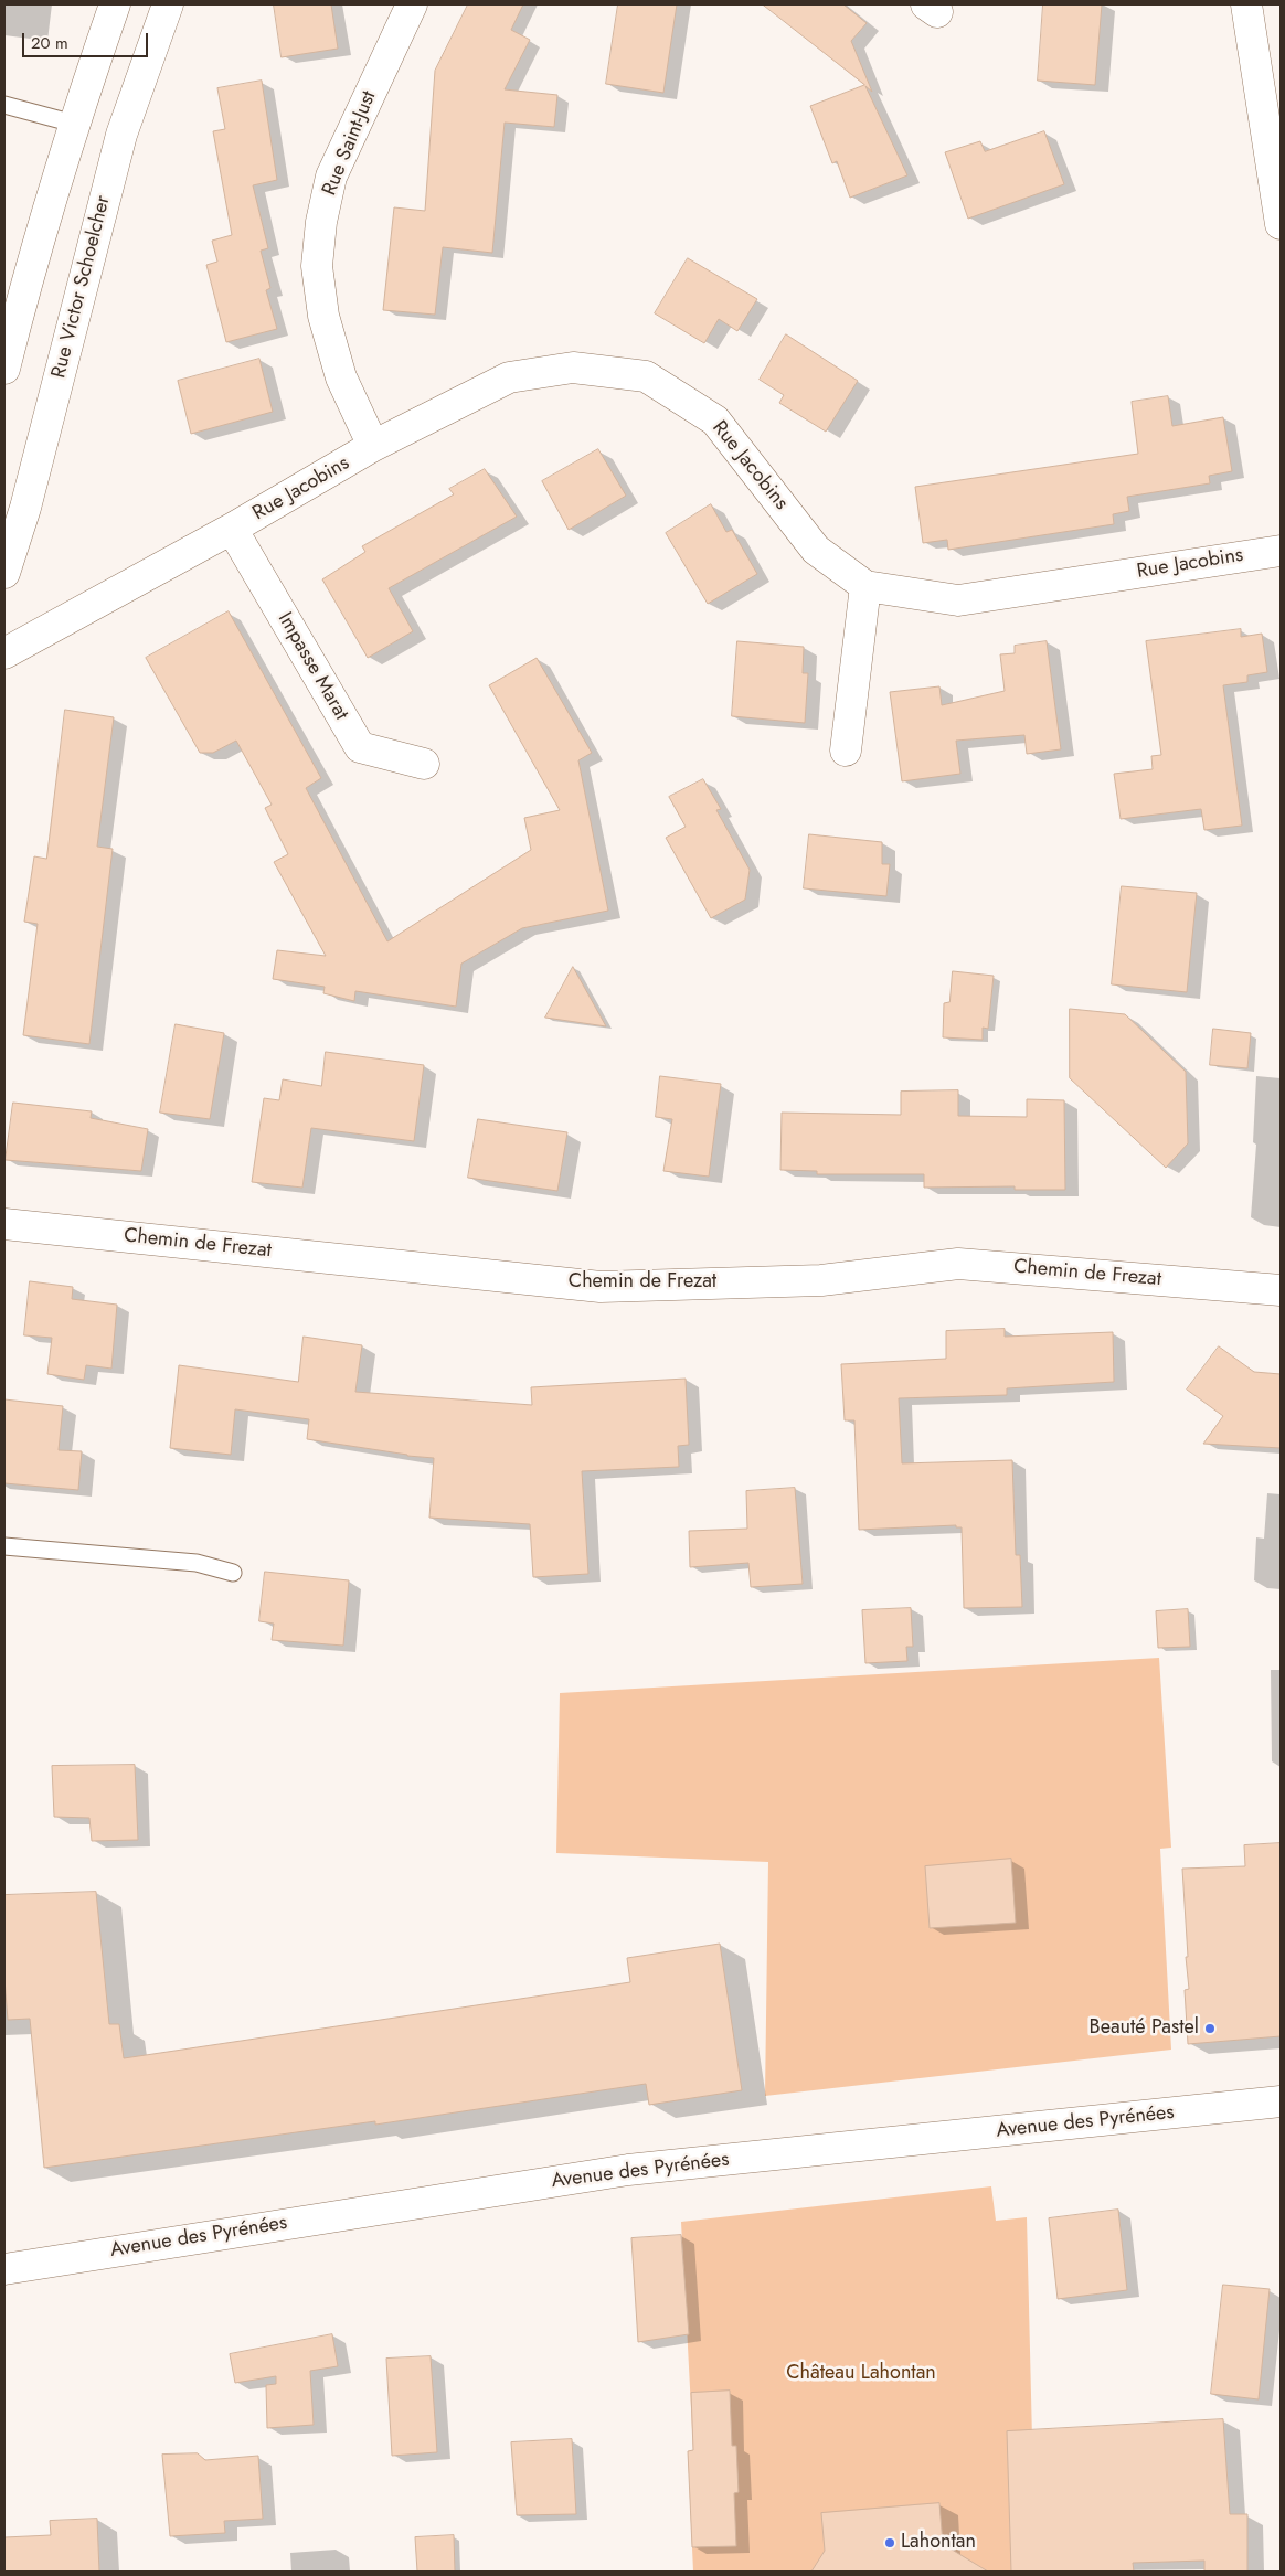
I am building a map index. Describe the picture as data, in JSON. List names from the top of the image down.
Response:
{
  "streets": {
    "street": [
      "Rue Saint-Just",
      "Rue Victor Schoelcher",
      "Rue Jacobins",
      "Impasse Marat",
      "Chemin de Frezat",
      "Avenue des Pyrénées"
    ]
  },
  "crossings": [
    ["Rue Saint-Just", "Rue Jacobins"],
    ["Rue Jacobins", "Impasse Marat"]
  ],
  "parks": ["Château Lahontan"],
  "places": ["Beauté Pastel", "Lahontan"],
  "scale_bar": "20 m"
}
